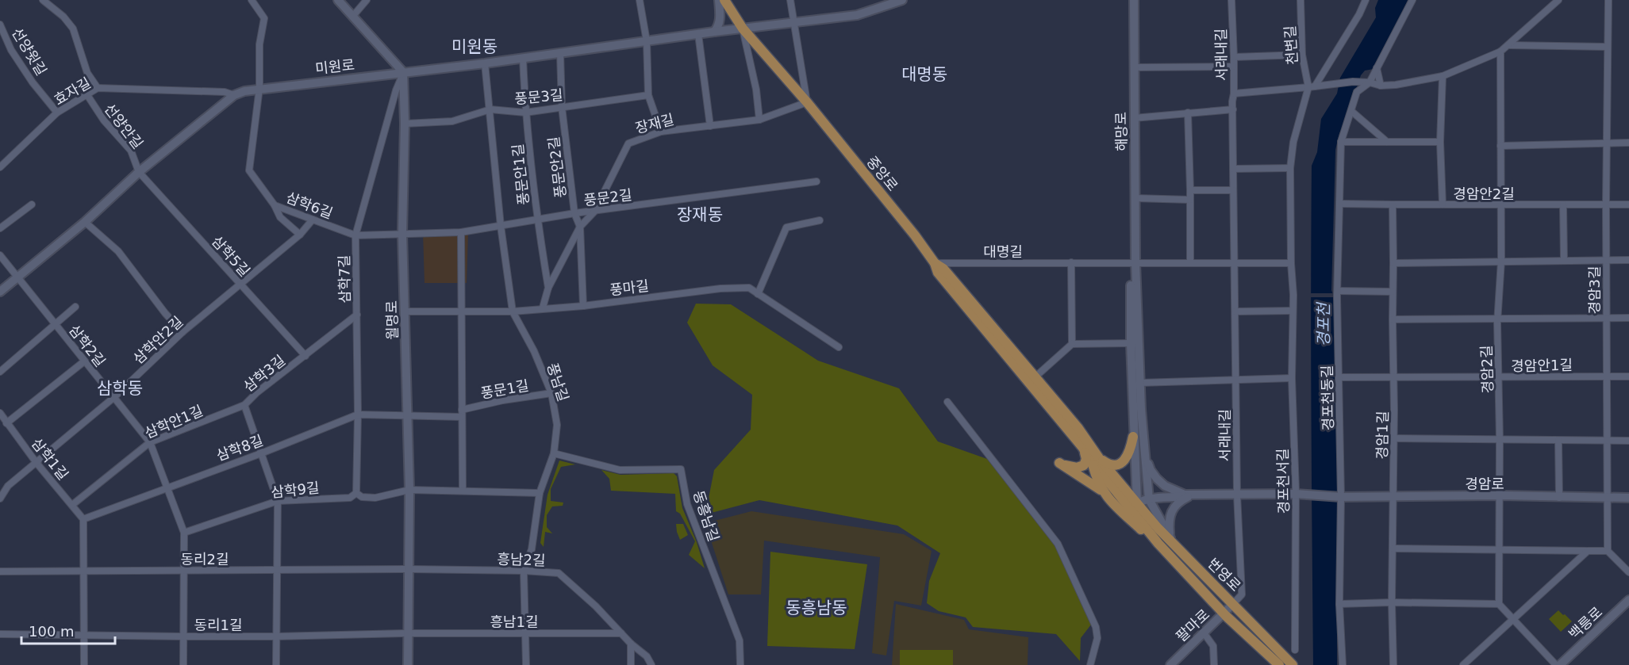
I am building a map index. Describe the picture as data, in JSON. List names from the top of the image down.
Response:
{
  "streets": {
    "main road": ["중앙로", "번영로"],
    "street": [
      "천변길",
      "선양윗길",
      "서래내길",
      "미원로",
      "효자길",
      "풍문3길",
      "장재길",
      "선양안길",
      "해망로",
      "풍문안2길",
      "풍문안1길",
      "경암안2길",
      "풍문2길",
      "삼학6길",
      "대명길",
      "삼학5길",
      "삼학7길",
      "풍마길",
      "경암3길",
      "월명로",
      "삼학안2길",
      "삼학2길",
      "경암안1길",
      "경암2길",
      "삼학3길",
      "풍남길",
      "풍문1길",
      "경포천동길",
      "삼학안1길",
      "경암1길",
      "삼학8길",
      "삼학1길",
      "경포천서길",
      "경암로",
      "삼학9길",
      "동흥남길",
      "동리2길",
      "흥남2길",
      "흥남1길",
      "백릉로",
      "동리1길",
      "팔마로"
    ]
  },
  "crossings": [
    ["천변길", "경포천서길"],
    ["선양윗길", "효자길"],
    ["서래내길", "번영로"],
    ["서래내길", "팔마로"],
    ["미원로", "효자길"],
    ["미원로", "선양안길"],
    ["미원로", "풍문안2길"],
    ["미원로", "중앙로"],
    ["미원로", "풍문안1길"],
    ["미원로", "삼학6길"],
    ["미원로", "삼학5길"],
    ["미원로", "삼학7길"],
    ["미원로", "월명로"],
    ["미원로", "삼학2길"],
    ["미원로", "풍남길"],
    ["효자길", "선양안길"],
    ["풍문3길", "풍문안2길"],
    ["풍문3길", "풍문안1길"],
    ["풍문3길", "월명로"],
    ["풍문3길", "풍남길"],
    ["장재길", "풍문안2길"],
    ["장재길", "중앙로"],
    ["장재길", "풍문안1길"],
    ["장재길", "풍문2길"],
    ["장재길", "풍마길"],
    ["선양안길", "삼학5길"],
    ["해망로", "중앙로"],
    ["해망로", "대명길"],
    ["해망로", "번영로"],
    ["풍문안2길", "풍문2길"],
    ["풍문안2길", "풍마길"],
    ["중앙로", "대명길"],
    ["중앙로", "번영로"],
    ["풍문안1길", "풍문2길"],
    ["경암안2길", "경암3길"],
    ["경암안2길", "경암2길"],
    ["경암안2길", "경포천동길"],
    ["경암안2길", "경암1길"],
    ["풍문2길", "삼학6길"],
    ["풍문2길", "월명로"],
    ["풍문2길", "풍남길"],
    ["삼학6길", "삼학7길"],
    ["삼학6길", "월명로"],
    ["삼학6길", "삼학안2길"],
    ["삼학5길", "삼학안2길"],
    ["삼학5길", "삼학3길"],
    ["삼학7길", "월명로"],
    ["삼학7길", "삼학3길"],
    ["삼학7길", "삼학8길"],
    ["삼학7길", "삼학9길"],
    ["풍마길", "월명로"],
    ["풍마길", "풍남길"],
    ["경암3길", "경암안1길"],
    ["경암3길", "경암로"],
    ["월명로", "삼학8길"],
    ["월명로", "삼학9길"],
    ["월명로", "동리2길"],
    ["월명로", "흥남2길"],
    ["월명로", "흥남1길"],
    ["월명로", "동리1길"],
    ["삼학안2길", "삼학2길"],
    ["삼학안2길", "삼학1길"],
    ["삼학2길", "삼학안1길"],
    ["삼학2길", "삼학8길"],
    ["삼학2길", "삼학9길"],
    ["경암안1길", "경암2길"],
    ["경암안1길", "경포천동길"],
    ["경암안1길", "경암1길"],
    ["경암2길", "경암로"],
    ["삼학3길", "삼학안1길"],
    ["삼학3길", "삼학8길"],
    ["삼학3길", "삼학9길"],
    ["삼학3길", "동리2길"],
    ["삼학3길", "동리1길"],
    ["풍남길", "풍문1길"],
    ["풍남길", "삼학9길"],
    ["풍남길", "동흥남길"],
    ["풍남길", "흥남2길"],
    ["풍남길", "흥남1길"],
    ["경포천동길", "경암로"],
    ["삼학안1길", "삼학1길"],
    ["경암1길", "경암로"],
    ["삼학8길", "삼학1길"],
    ["경포천서길", "경암로"],
    ["동리2길", "흥남2길"],
    ["흥남2길", "흥남1길"],
    ["번영로", "팔마로"],
    ["흥남1길", "동리1길"]
  ],
  "districts": [
    "미원동",
    "대명동",
    "장재동",
    "삼학동",
    "동흥남동"
  ],
  "water": ["경포천"],
  "scale_bar": "100 m"
}
